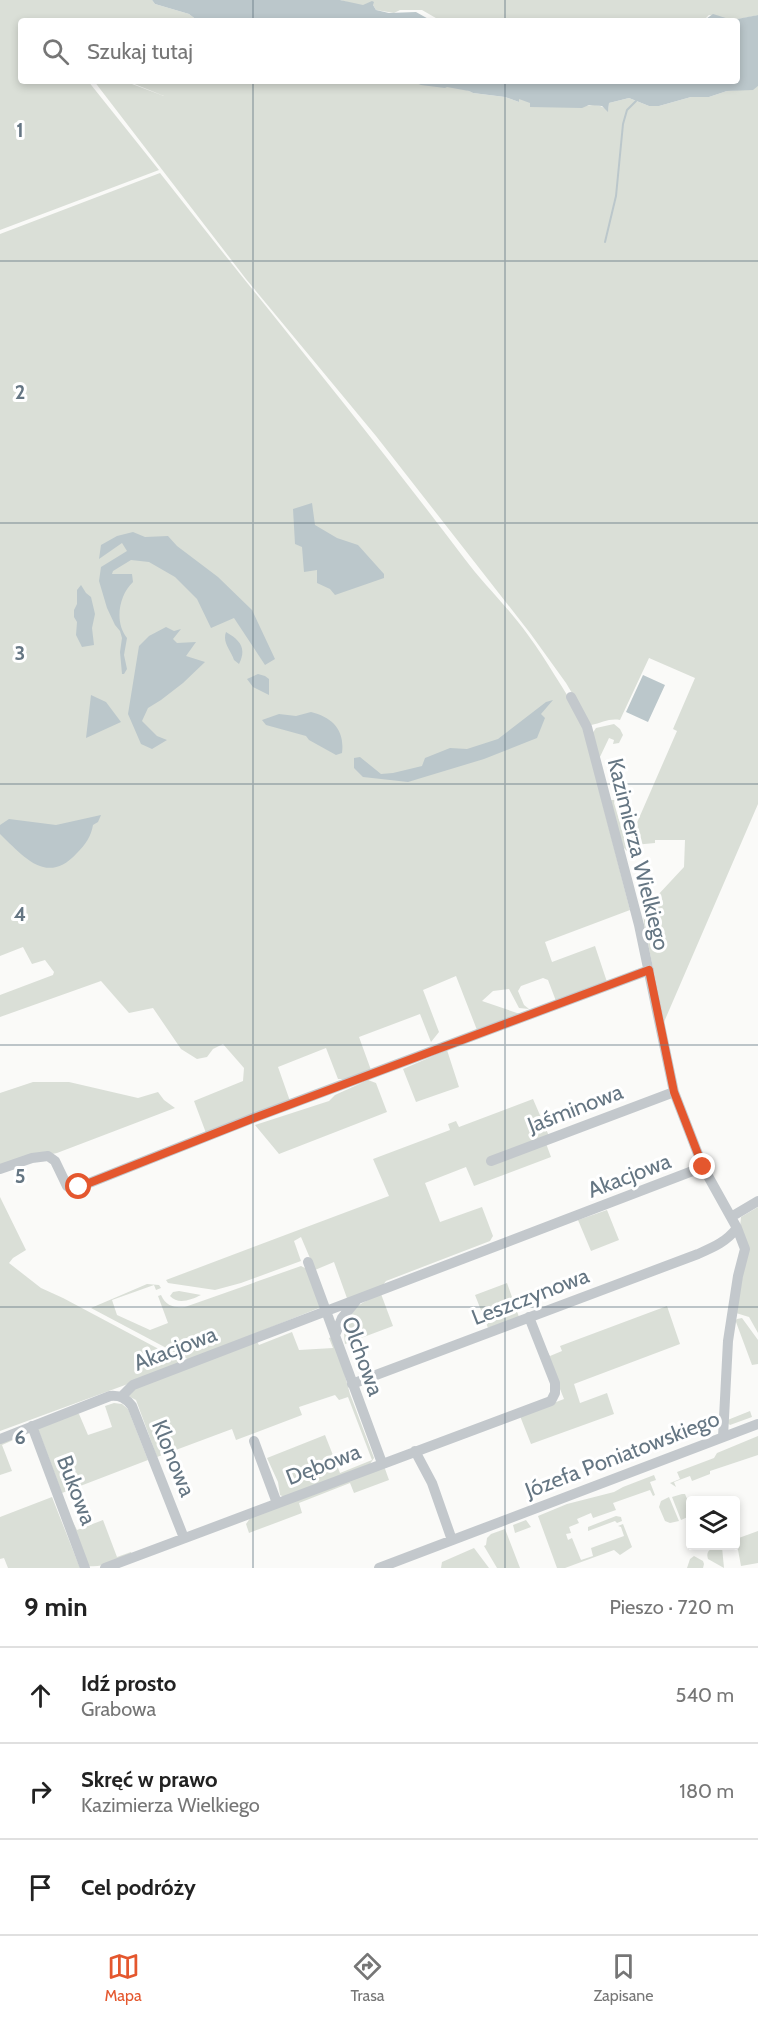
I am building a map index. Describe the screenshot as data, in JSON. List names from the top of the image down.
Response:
{
  "streets": {
    "street": [
      "Kazimierza Wielkiego",
      "Jaśminowa",
      "Akacjowa",
      "Leszczynowa",
      "Olchowa",
      "Józefa Poniatowskiego",
      "Klonowa",
      "Dębowa",
      "Bukowa"
    ]
  },
  "crossings": [
    ["Kazimierza Wielkiego", "Jaśminowa"],
    ["Kazimierza Wielkiego", "Akacjowa"],
    ["Kazimierza Wielkiego", "Leszczynowa"],
    ["Akacjowa", "Olchowa"],
    ["Akacjowa", "Klonowa"],
    ["Akacjowa", "Bukowa"],
    ["Leszczynowa", "Olchowa"],
    ["Leszczynowa", "Dębowa"],
    ["Olchowa", "Dębowa"],
    ["Klonowa", "Dębowa"]
  ],
  "page": {
    "search": "Szukaj tutaj",
    "heading": ["9 min", "Pieszo · 720 m"],
    "list": [
      ["Idź prosto", "Grabowa", "540 m"],
      ["Skręć w prawo", "Kazimierza Wielkiego", "180 m"],
      "Cel podróży"
    ],
    "nav": ["Mapa", "Trasa", "Zapisane"]
  },
  "grid": {
    "rows": [
      "1",
      "2",
      "3",
      "4",
      "5",
      "6"
    ]
  }
}
